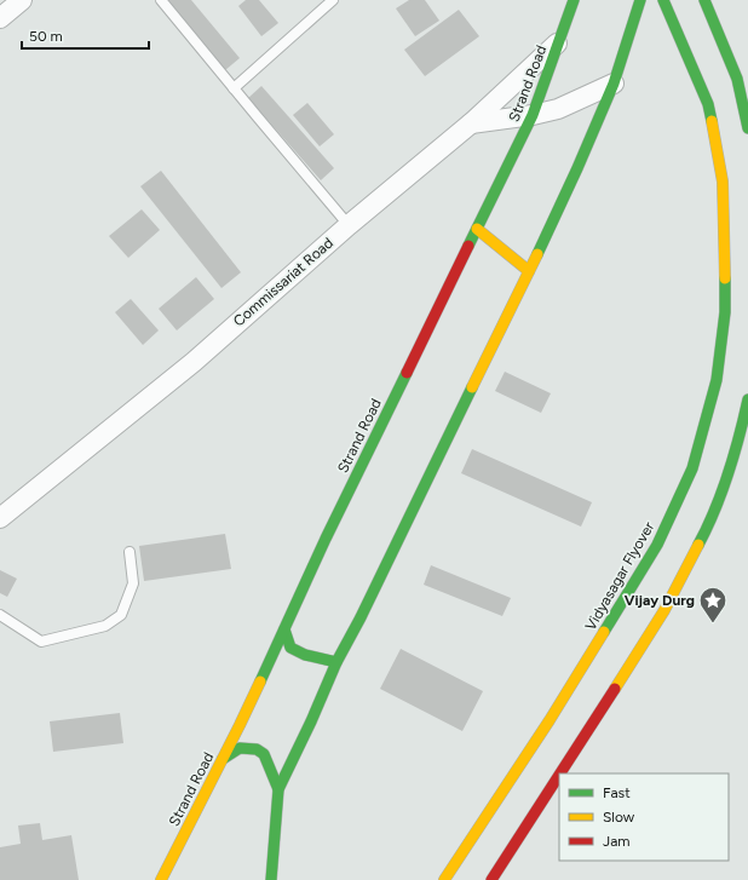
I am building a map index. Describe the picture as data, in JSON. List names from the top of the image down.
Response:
{
  "streets": {
    "main road": ["Strand Road", "Vidyasagar Flyover"],
    "street": ["Commissariat Road"]
  },
  "crossings": [
    ["Strand Road", "Commissariat Road"]
  ],
  "places": {
    "place": ["Vijay Durg"]
  },
  "legend": ["Fast", "Slow", "Jam"],
  "scale_bar": "50 m"
}
